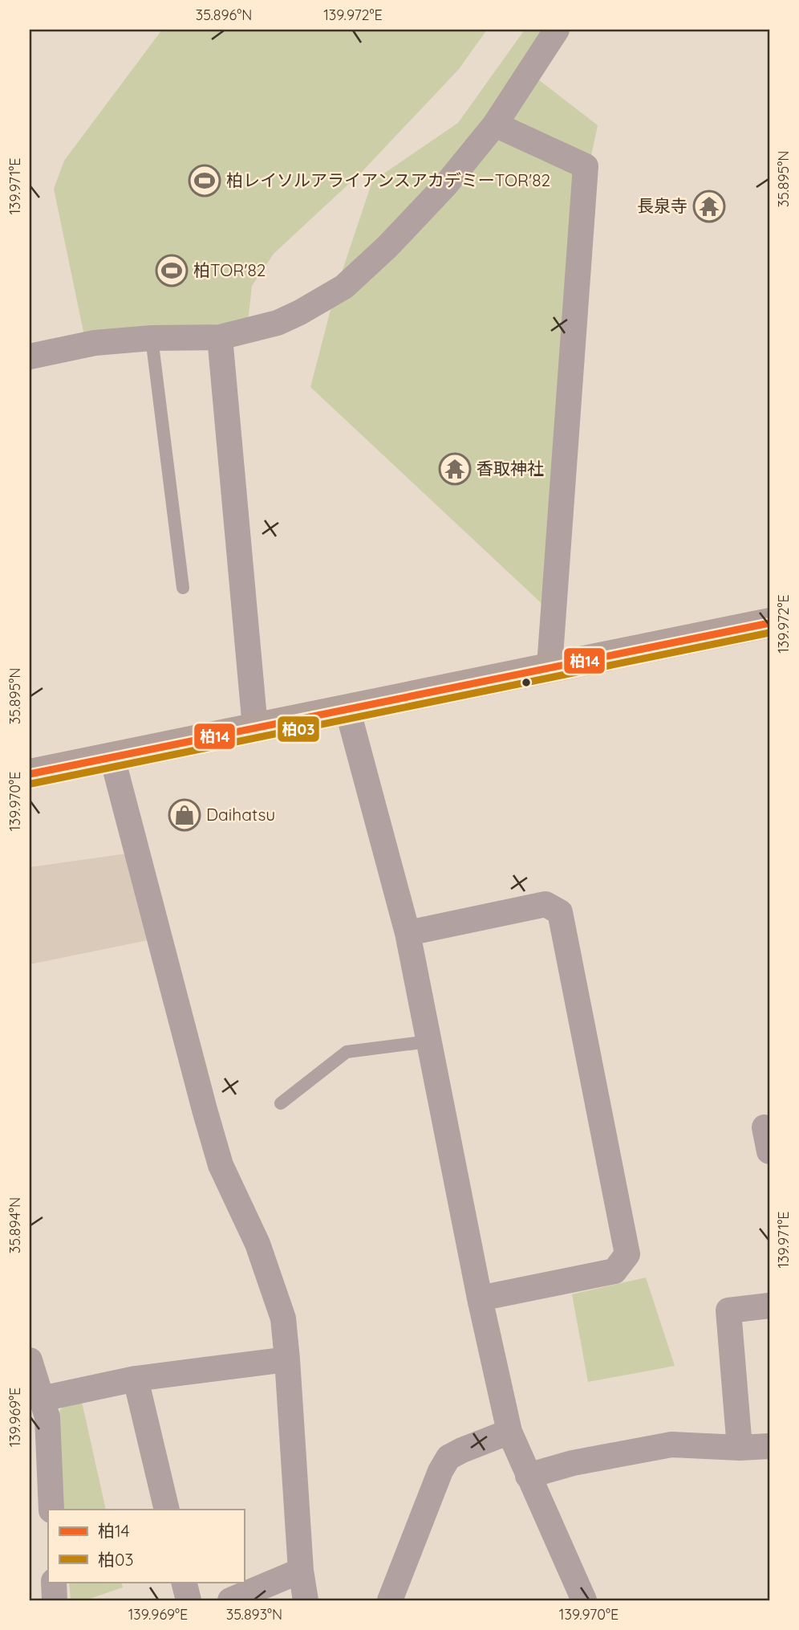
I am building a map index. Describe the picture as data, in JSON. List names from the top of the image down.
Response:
{
  "places": {
    "sports": ["柏レイソルアライアンスアカデミーTOR'82", "柏TOR'82"],
    "temple": ["長泉寺", "香取神社"],
    "shop": ["Daihatsu"]
  },
  "lines": ["transit line 柏14", "transit line 柏03"],
  "legend": ["柏14", "柏03"],
  "coordinates": [
    "35.896°N",
    "139.972°E",
    "35.895°N",
    "139.971°E",
    "139.970°E",
    "35.894°N",
    "139.969°E",
    "35.893°N"
  ]
}
